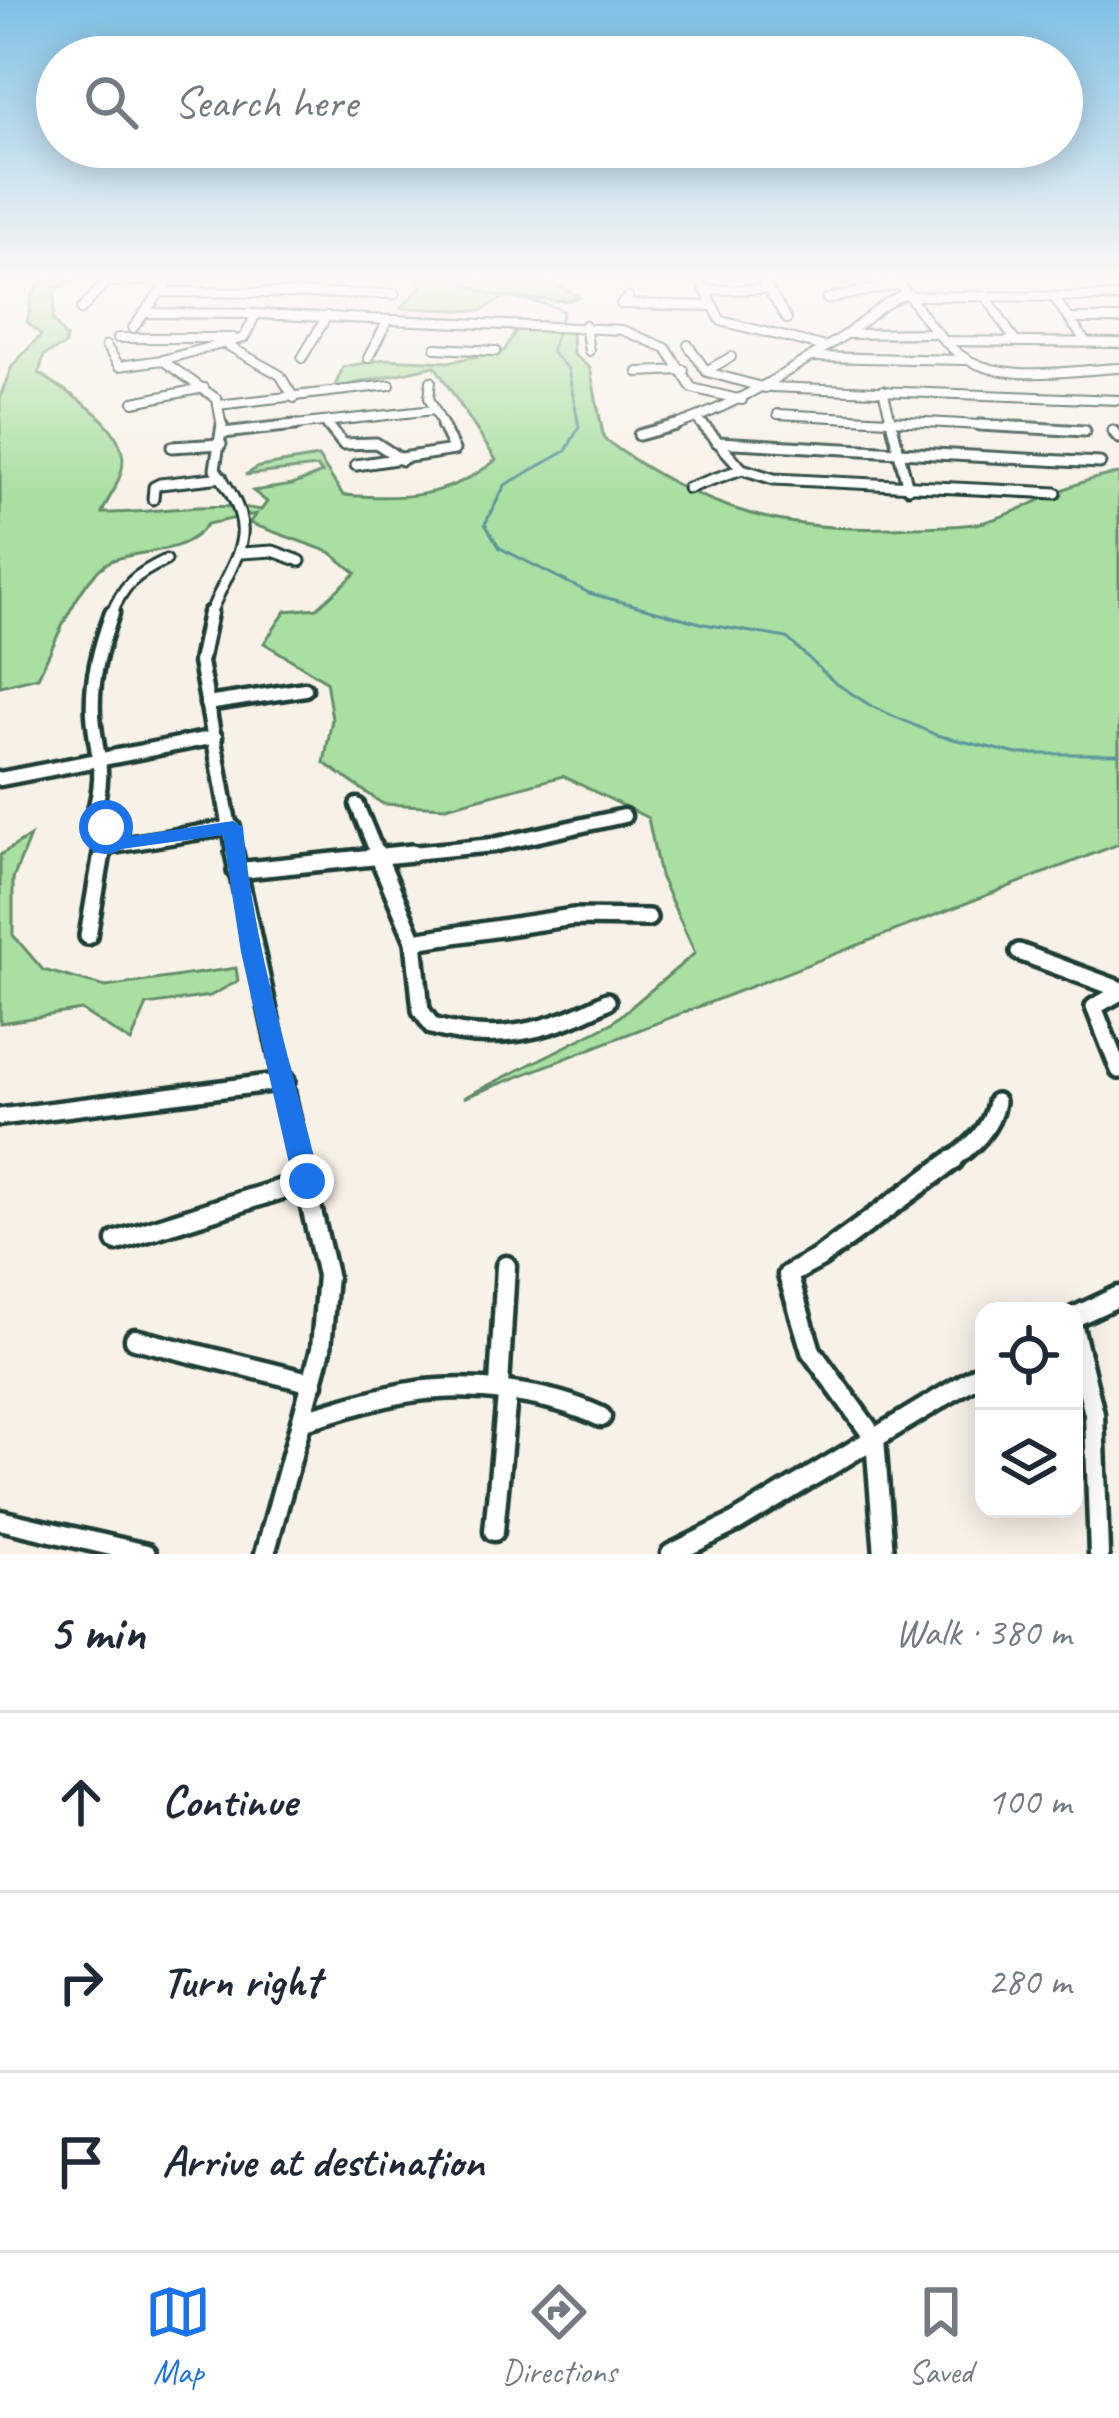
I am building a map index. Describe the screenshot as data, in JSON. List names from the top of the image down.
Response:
{
  "page": {
    "search": "Search here",
    "heading": ["5 min", "Walk · 380 m"],
    "list": [
      ["Continue", "100 m"],
      ["Turn right", "280 m"],
      "Arrive at destination"
    ],
    "nav": ["Map", "Directions", "Saved"]
  }
}
